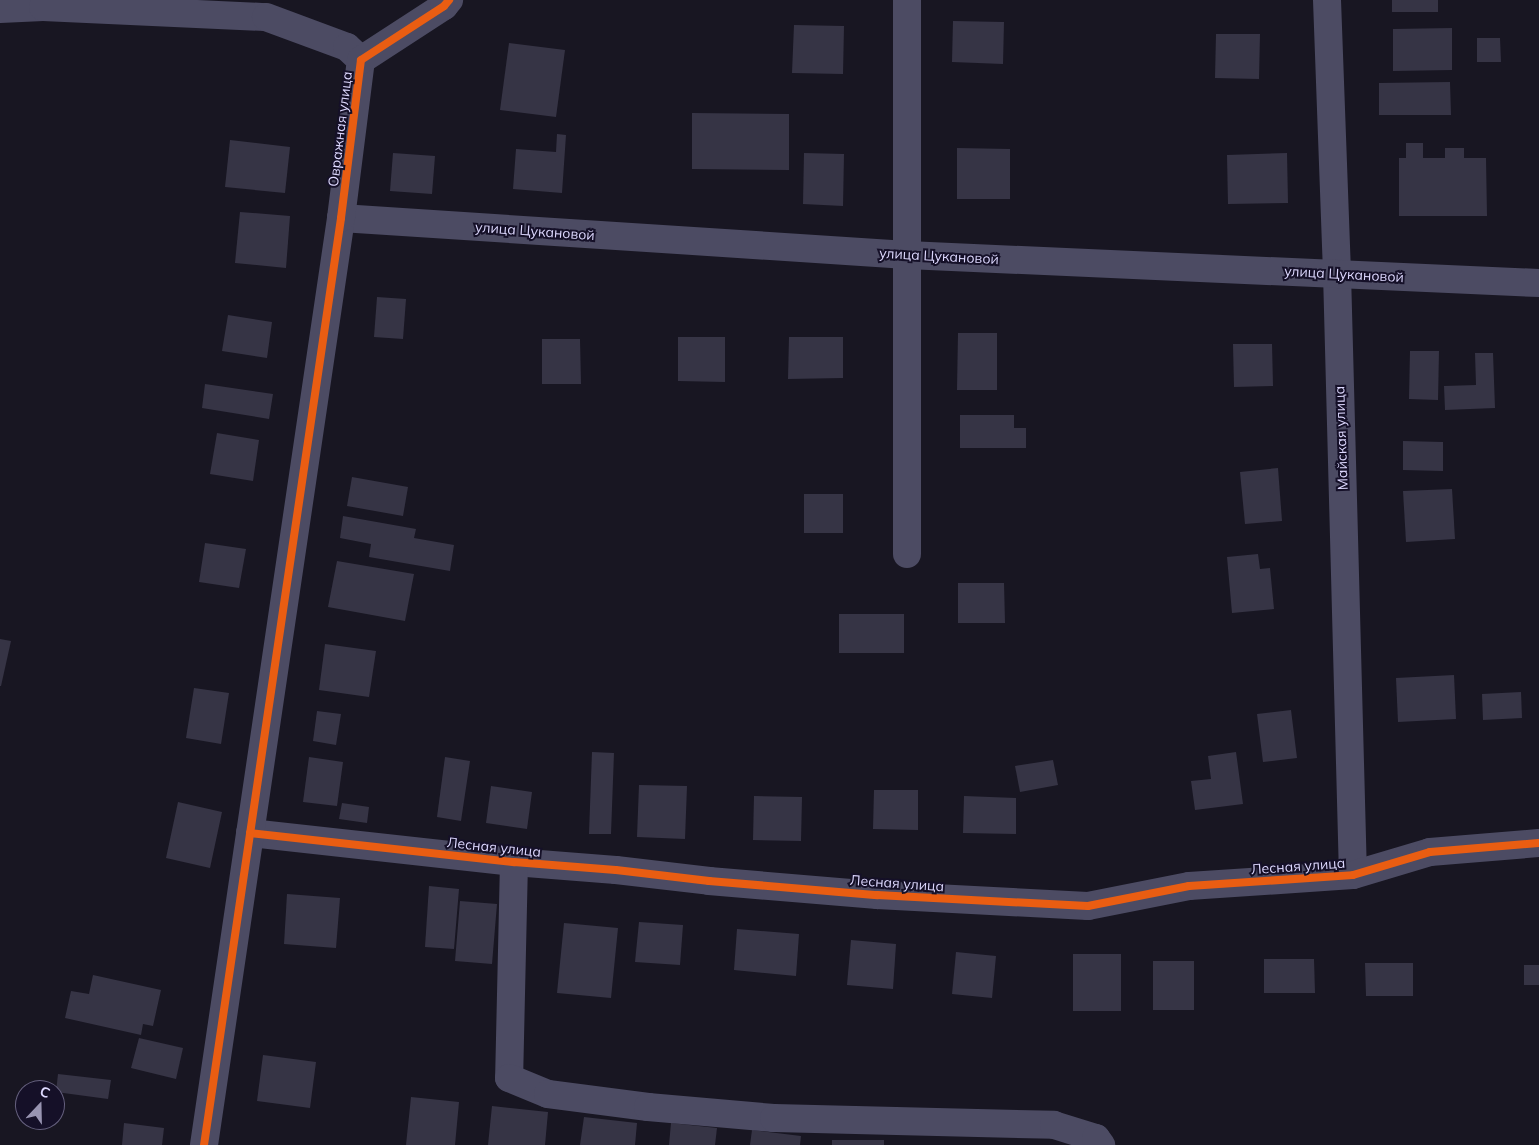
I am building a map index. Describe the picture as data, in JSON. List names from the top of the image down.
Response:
{
  "streets": {
    "street": [
      "Овражная улица",
      "улица Цукановой",
      "Майская улица",
      "Лесная улица"
    ]
  },
  "crossings": [
    ["Овражная улица", "улица Цукановой"],
    ["Овражная улица", "Лесная улица"],
    ["улица Цукановой", "Майская улица"],
    ["Майская улица", "Лесная улица"]
  ],
  "north": "top"
}
